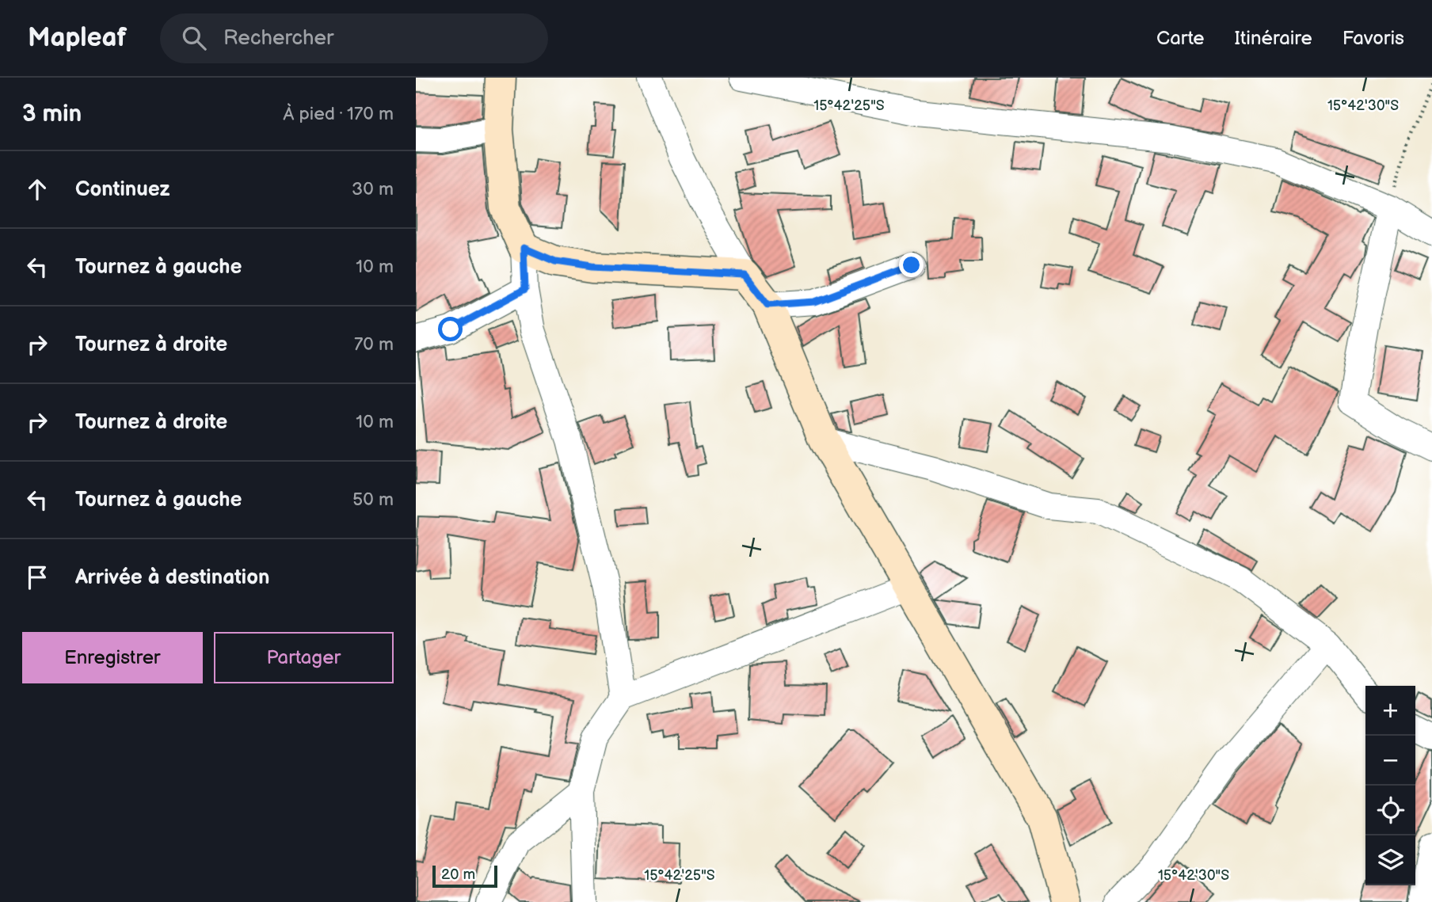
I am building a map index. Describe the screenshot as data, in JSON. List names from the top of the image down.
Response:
{
  "scale_bar": "20 m",
  "page": {
    "header": "Mapleaf",
    "search": "Rechercher",
    "nav": ["Carte", "Itinéraire", "Favoris"],
    "heading": ["3 min", "À pied · 170 m"],
    "list": [
      ["Continuez", "30 m"],
      ["Tournez à gauche", "10 m"],
      ["Tournez à droite", "70 m"],
      ["Tournez à droite", "10 m"],
      ["Tournez à gauche", "50 m"],
      "Arrivée à destination"
    ],
    "buttons": ["Enregistrer", "Partager"],
    "map_buttons": ["+", "−"],
    "scale": "20 m"
  },
  "coordinates": ["15°42'25\"S", "15°42'30\"S"]
}
